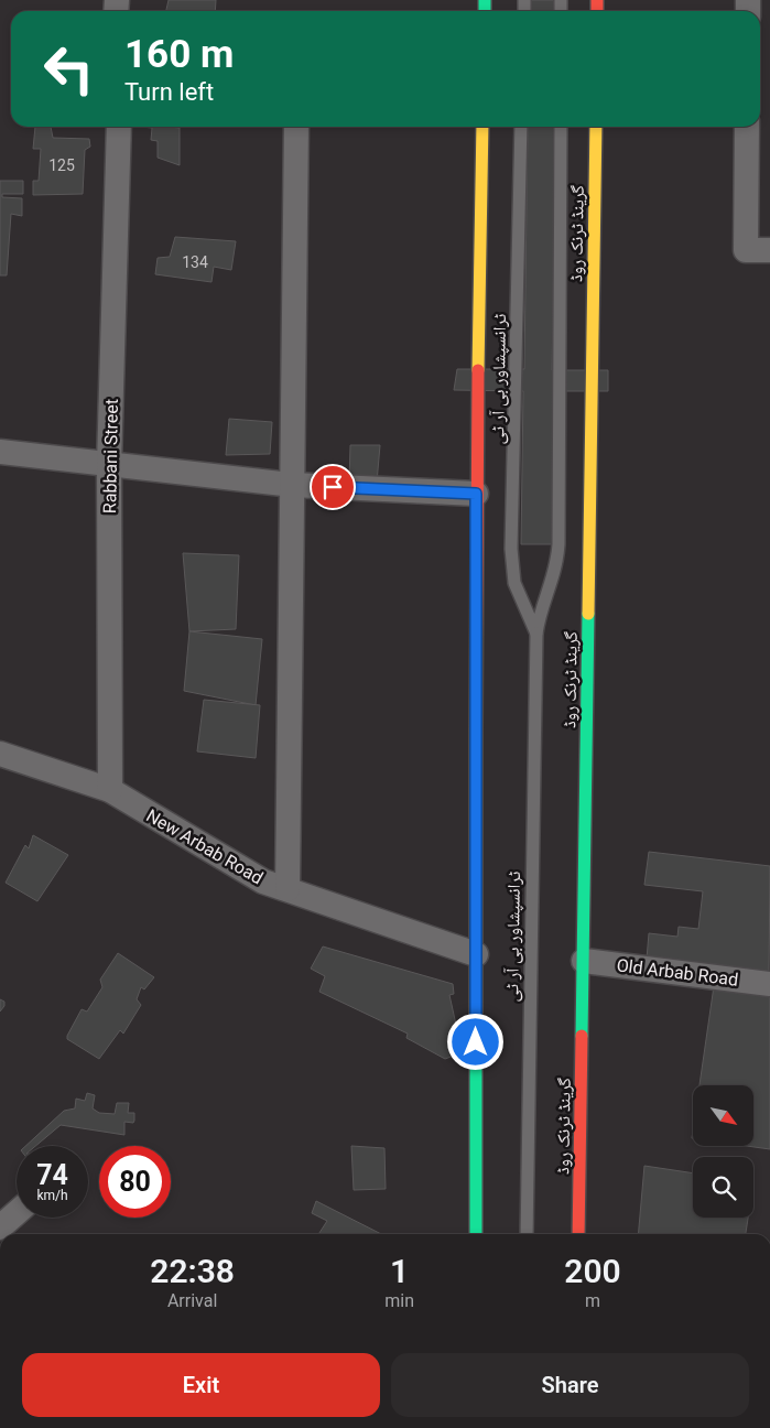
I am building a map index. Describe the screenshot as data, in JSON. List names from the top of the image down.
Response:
{
  "streets": {
    "highway": ["گرینڈ ٹرنک روڈ"],
    "street": ["Rabbani Street", "New Arbab Road", "Old Arbab Road"],
    "lane": ["ٹرانسپشاور بی آر ٹی"]
  },
  "crossings": [
    ["گرینڈ ٹرنک روڈ", "Old Arbab Road"],
    ["Rabbani Street", "New Arbab Road"]
  ],
  "house_numbers": ["125", "134"],
  "north": "bottom right",
  "page": {
    "turn": ["160 m", "Turn left"],
    "speed": "74 km/h",
    "limit": "80",
    "eta": [
      "22:38",
      "Arrival",
      "1",
      "min",
      "200",
      "m"
    ],
    "buttons": ["Exit", "Share"]
  }
}
